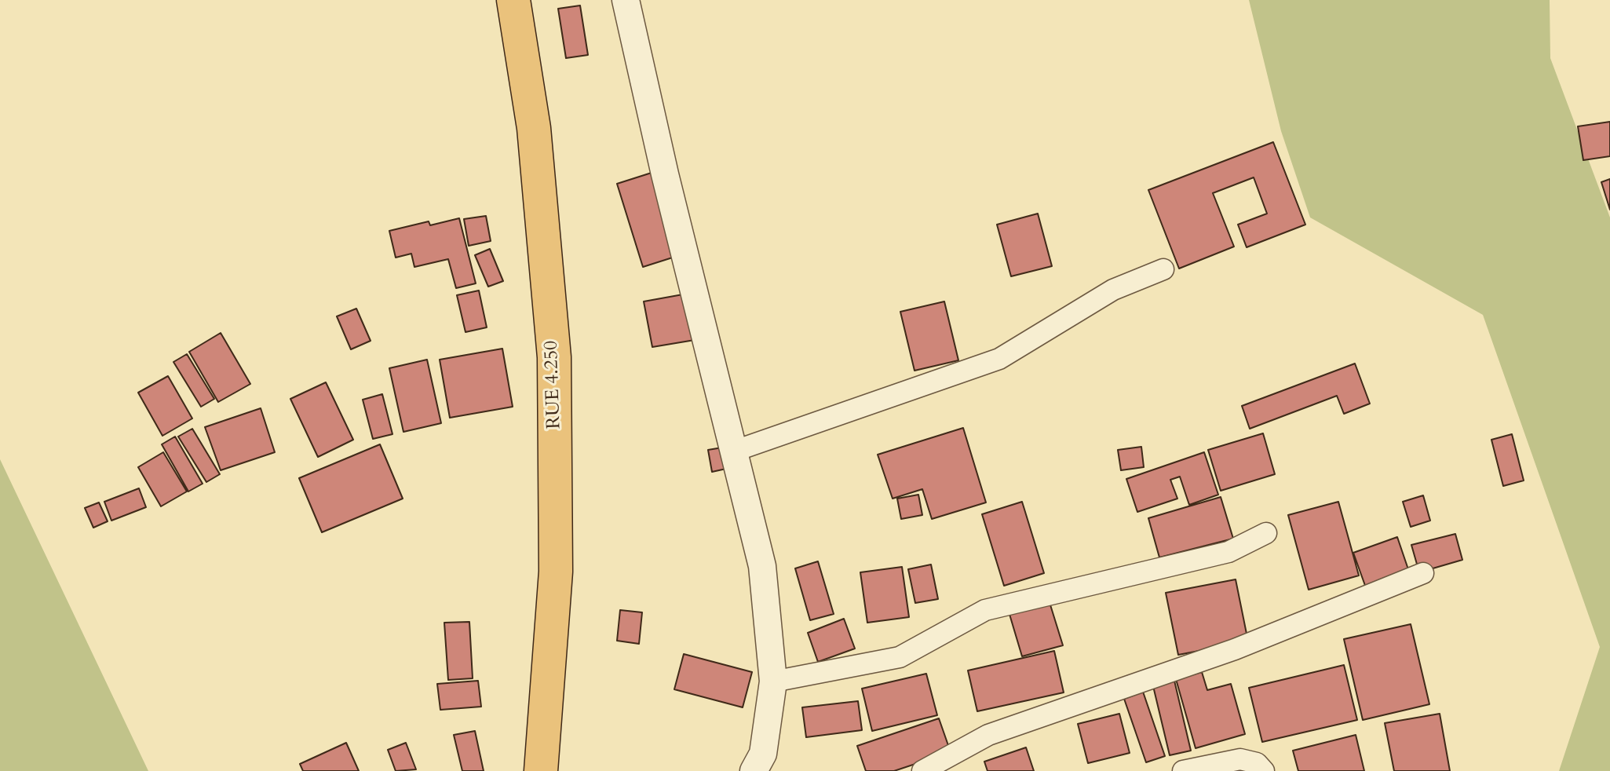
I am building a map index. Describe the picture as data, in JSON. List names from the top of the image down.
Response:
{
  "streets": {
    "main road": ["RUE 4.250"]
  }
}
